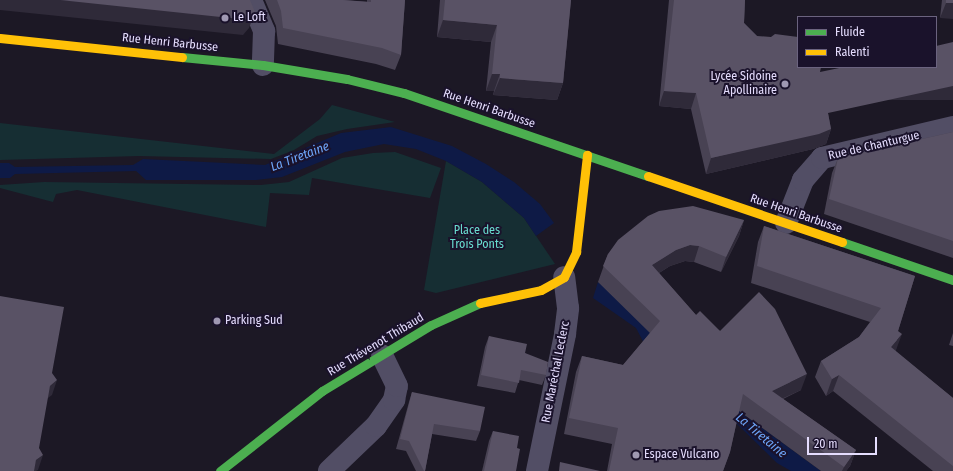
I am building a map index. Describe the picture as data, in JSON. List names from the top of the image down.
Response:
{
  "streets": {
    "street": [
      "Rue Henri Barbusse",
      "Rue de Chanturgue",
      "Rue Thévenot Thibaud",
      "Rue Maréchal Leclerc"
    ]
  },
  "crossings": [
    ["Rue Henri Barbusse", "Rue de Chanturgue"],
    ["Rue Thévenot Thibaud", "Rue Maréchal Leclerc"]
  ],
  "water": ["La Tiretaine"],
  "parks": ["Place des Trois Ponts"],
  "places": [
    "Le Loft",
    "Lycée Sidoine Apollinaire",
    "Parking Sud",
    "Espace Vulcano"
  ],
  "legend": ["Fluide", "Ralenti"],
  "scale_bar": "20 m"
}
